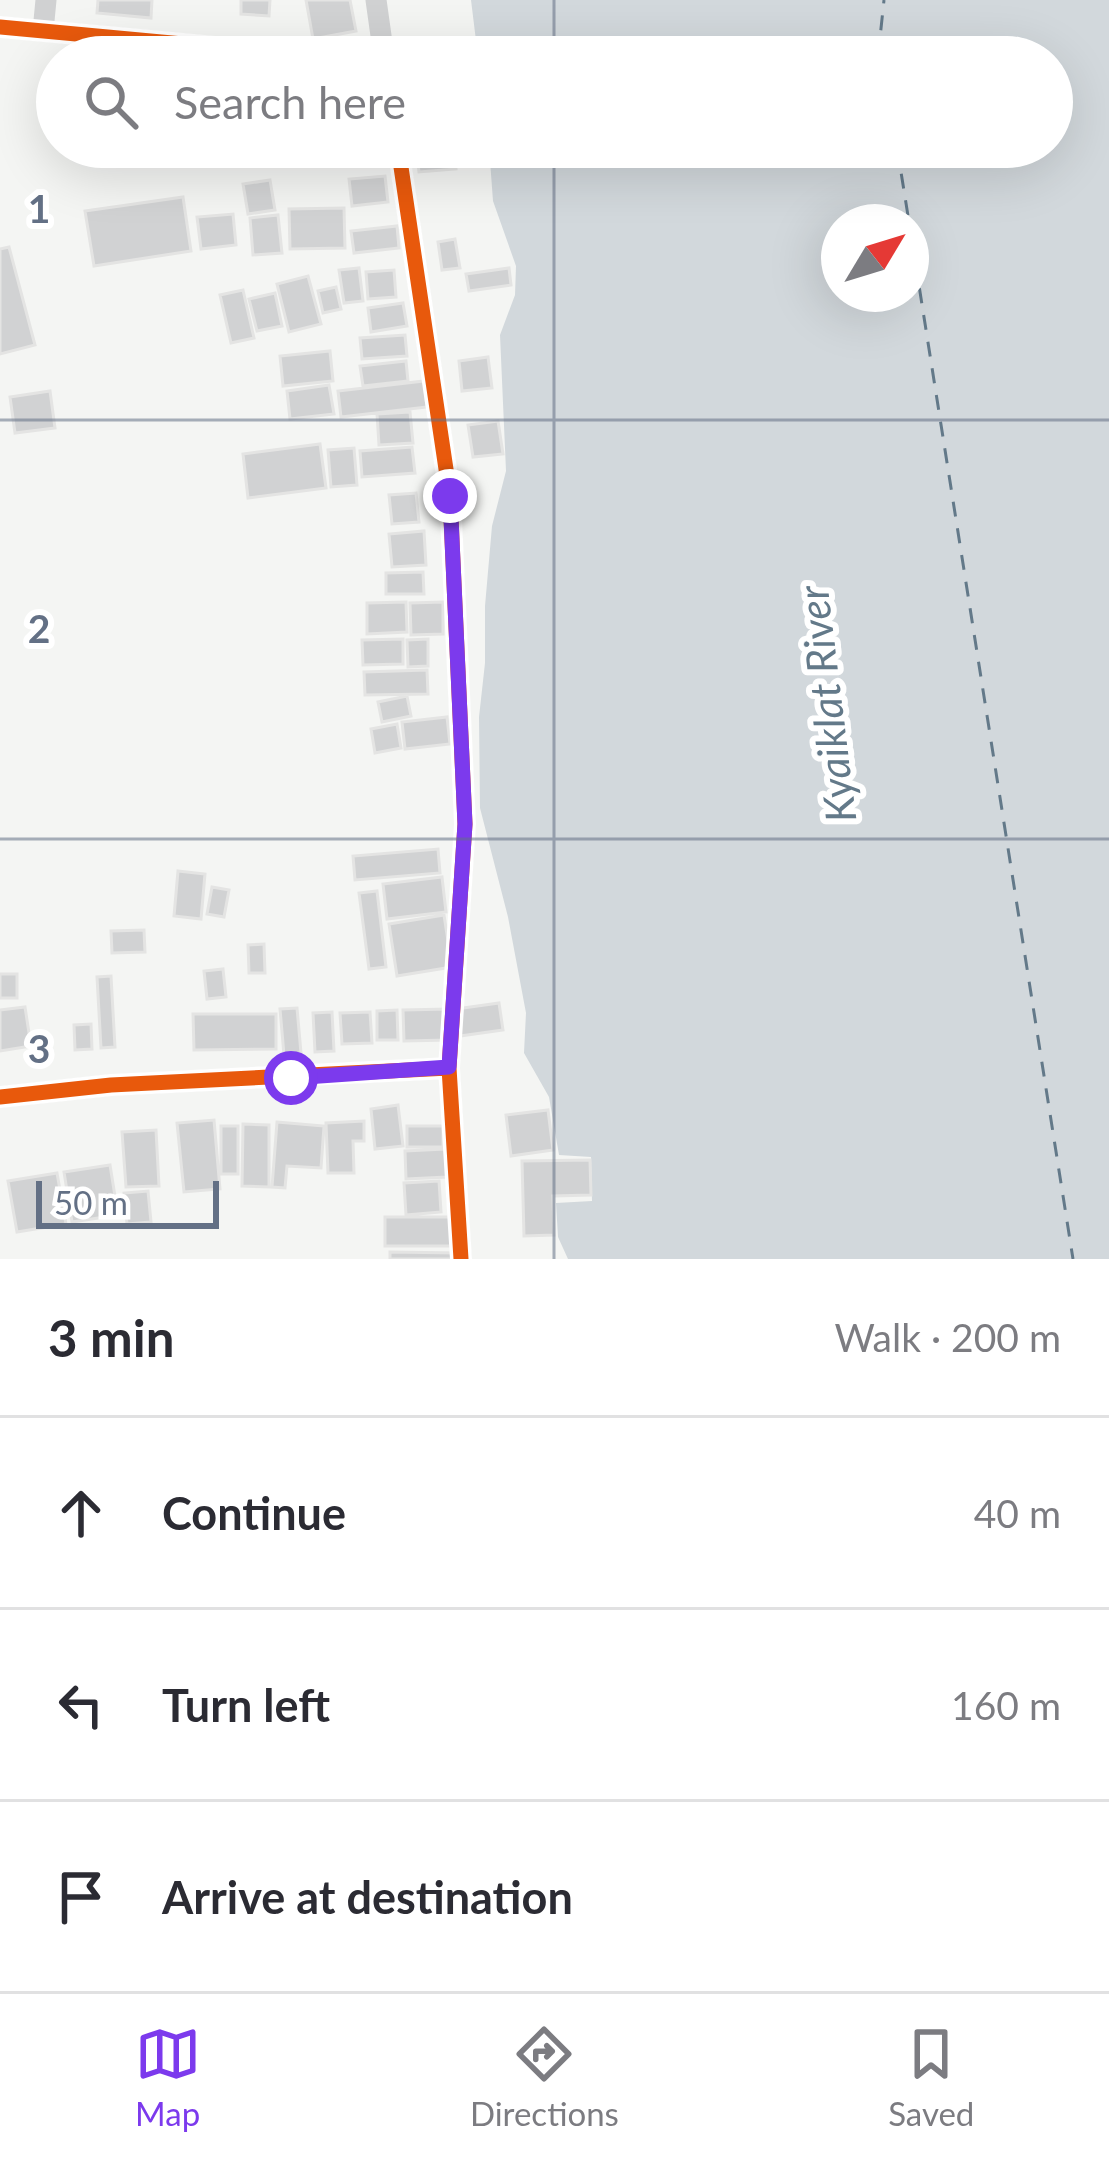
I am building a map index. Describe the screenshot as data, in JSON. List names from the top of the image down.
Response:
{
  "water": ["Kyaiklat River"],
  "scale_bar": "50 m",
  "north": "top right",
  "page": {
    "search": "Search here",
    "scale": "50 m",
    "heading": ["3 min", "Walk · 200 m"],
    "list": [
      ["Continue", "40 m"],
      ["Turn left", "160 m"],
      "Arrive at destination"
    ],
    "nav": ["Map", "Directions", "Saved"]
  },
  "grid": {
    "rows": ["1", "2", "3"]
  }
}
